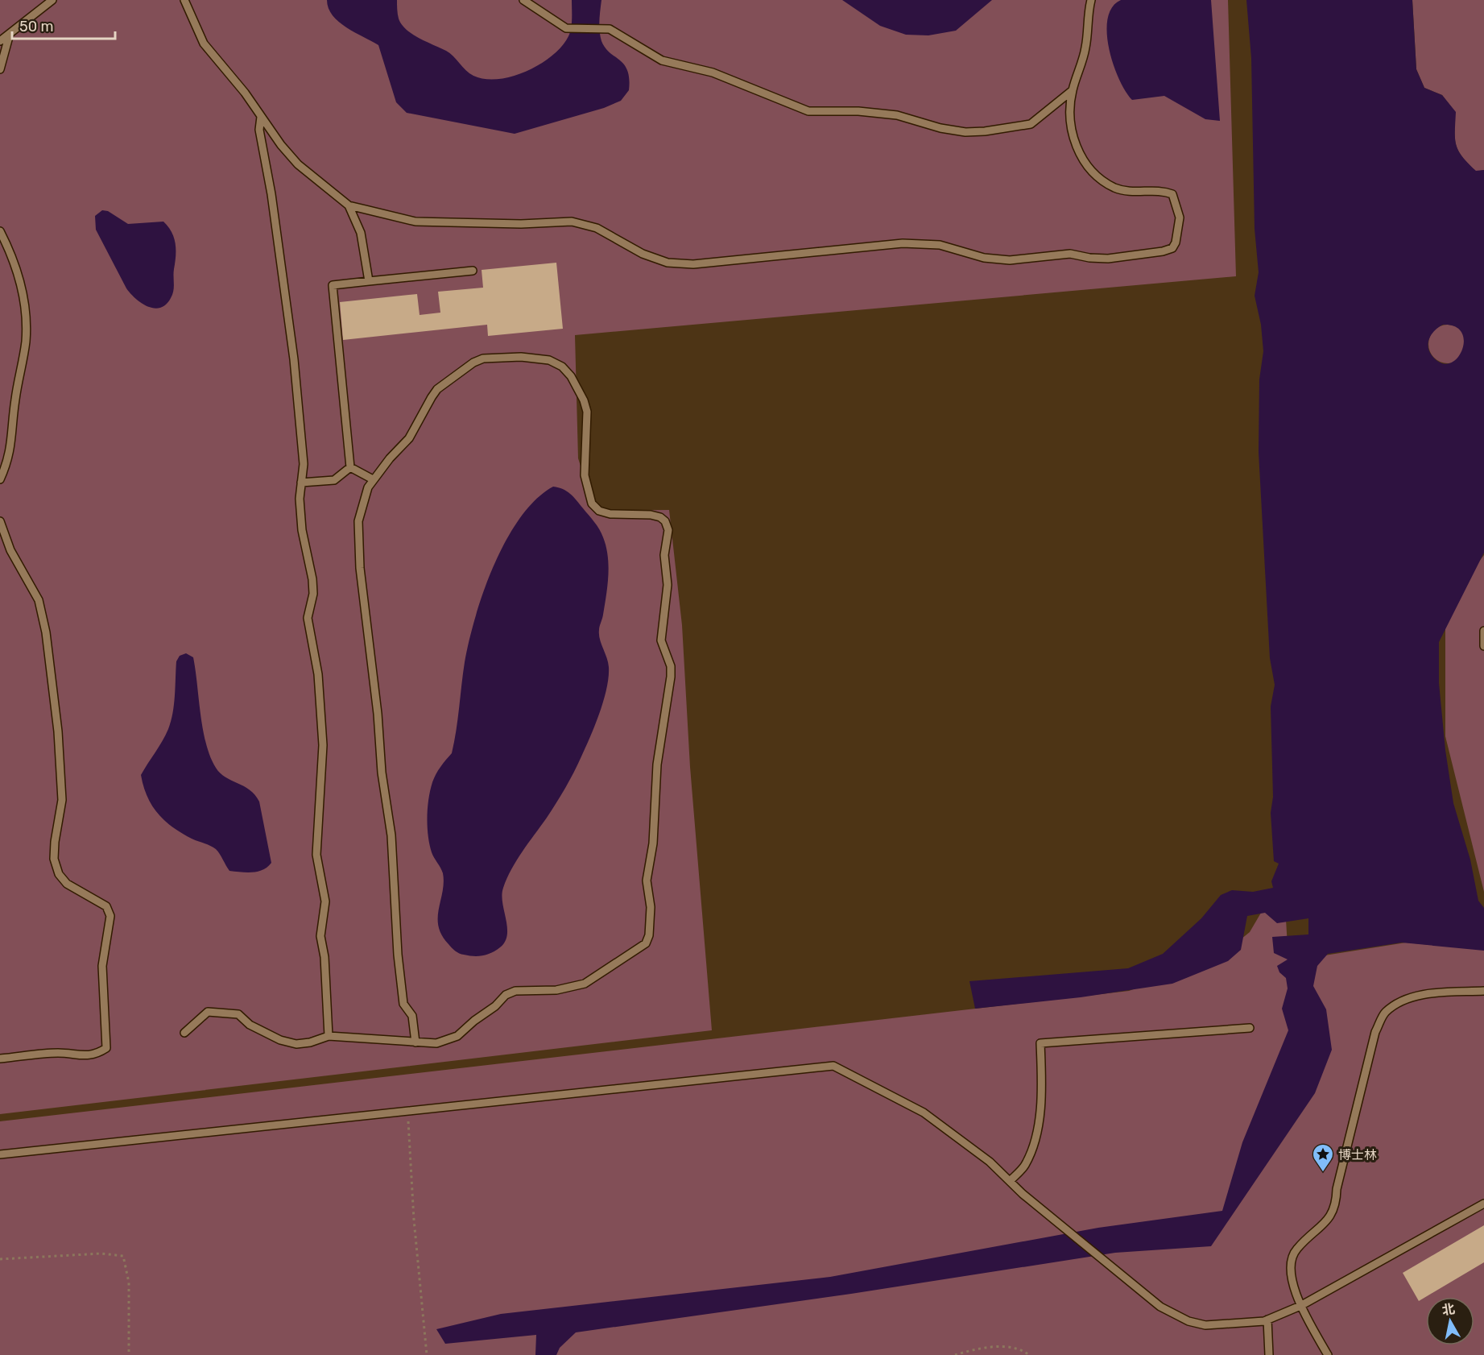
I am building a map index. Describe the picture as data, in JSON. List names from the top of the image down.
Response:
{
  "places": {
    "place": ["博士林"]
  },
  "scale_bar": "50 m",
  "north": "top"
}
